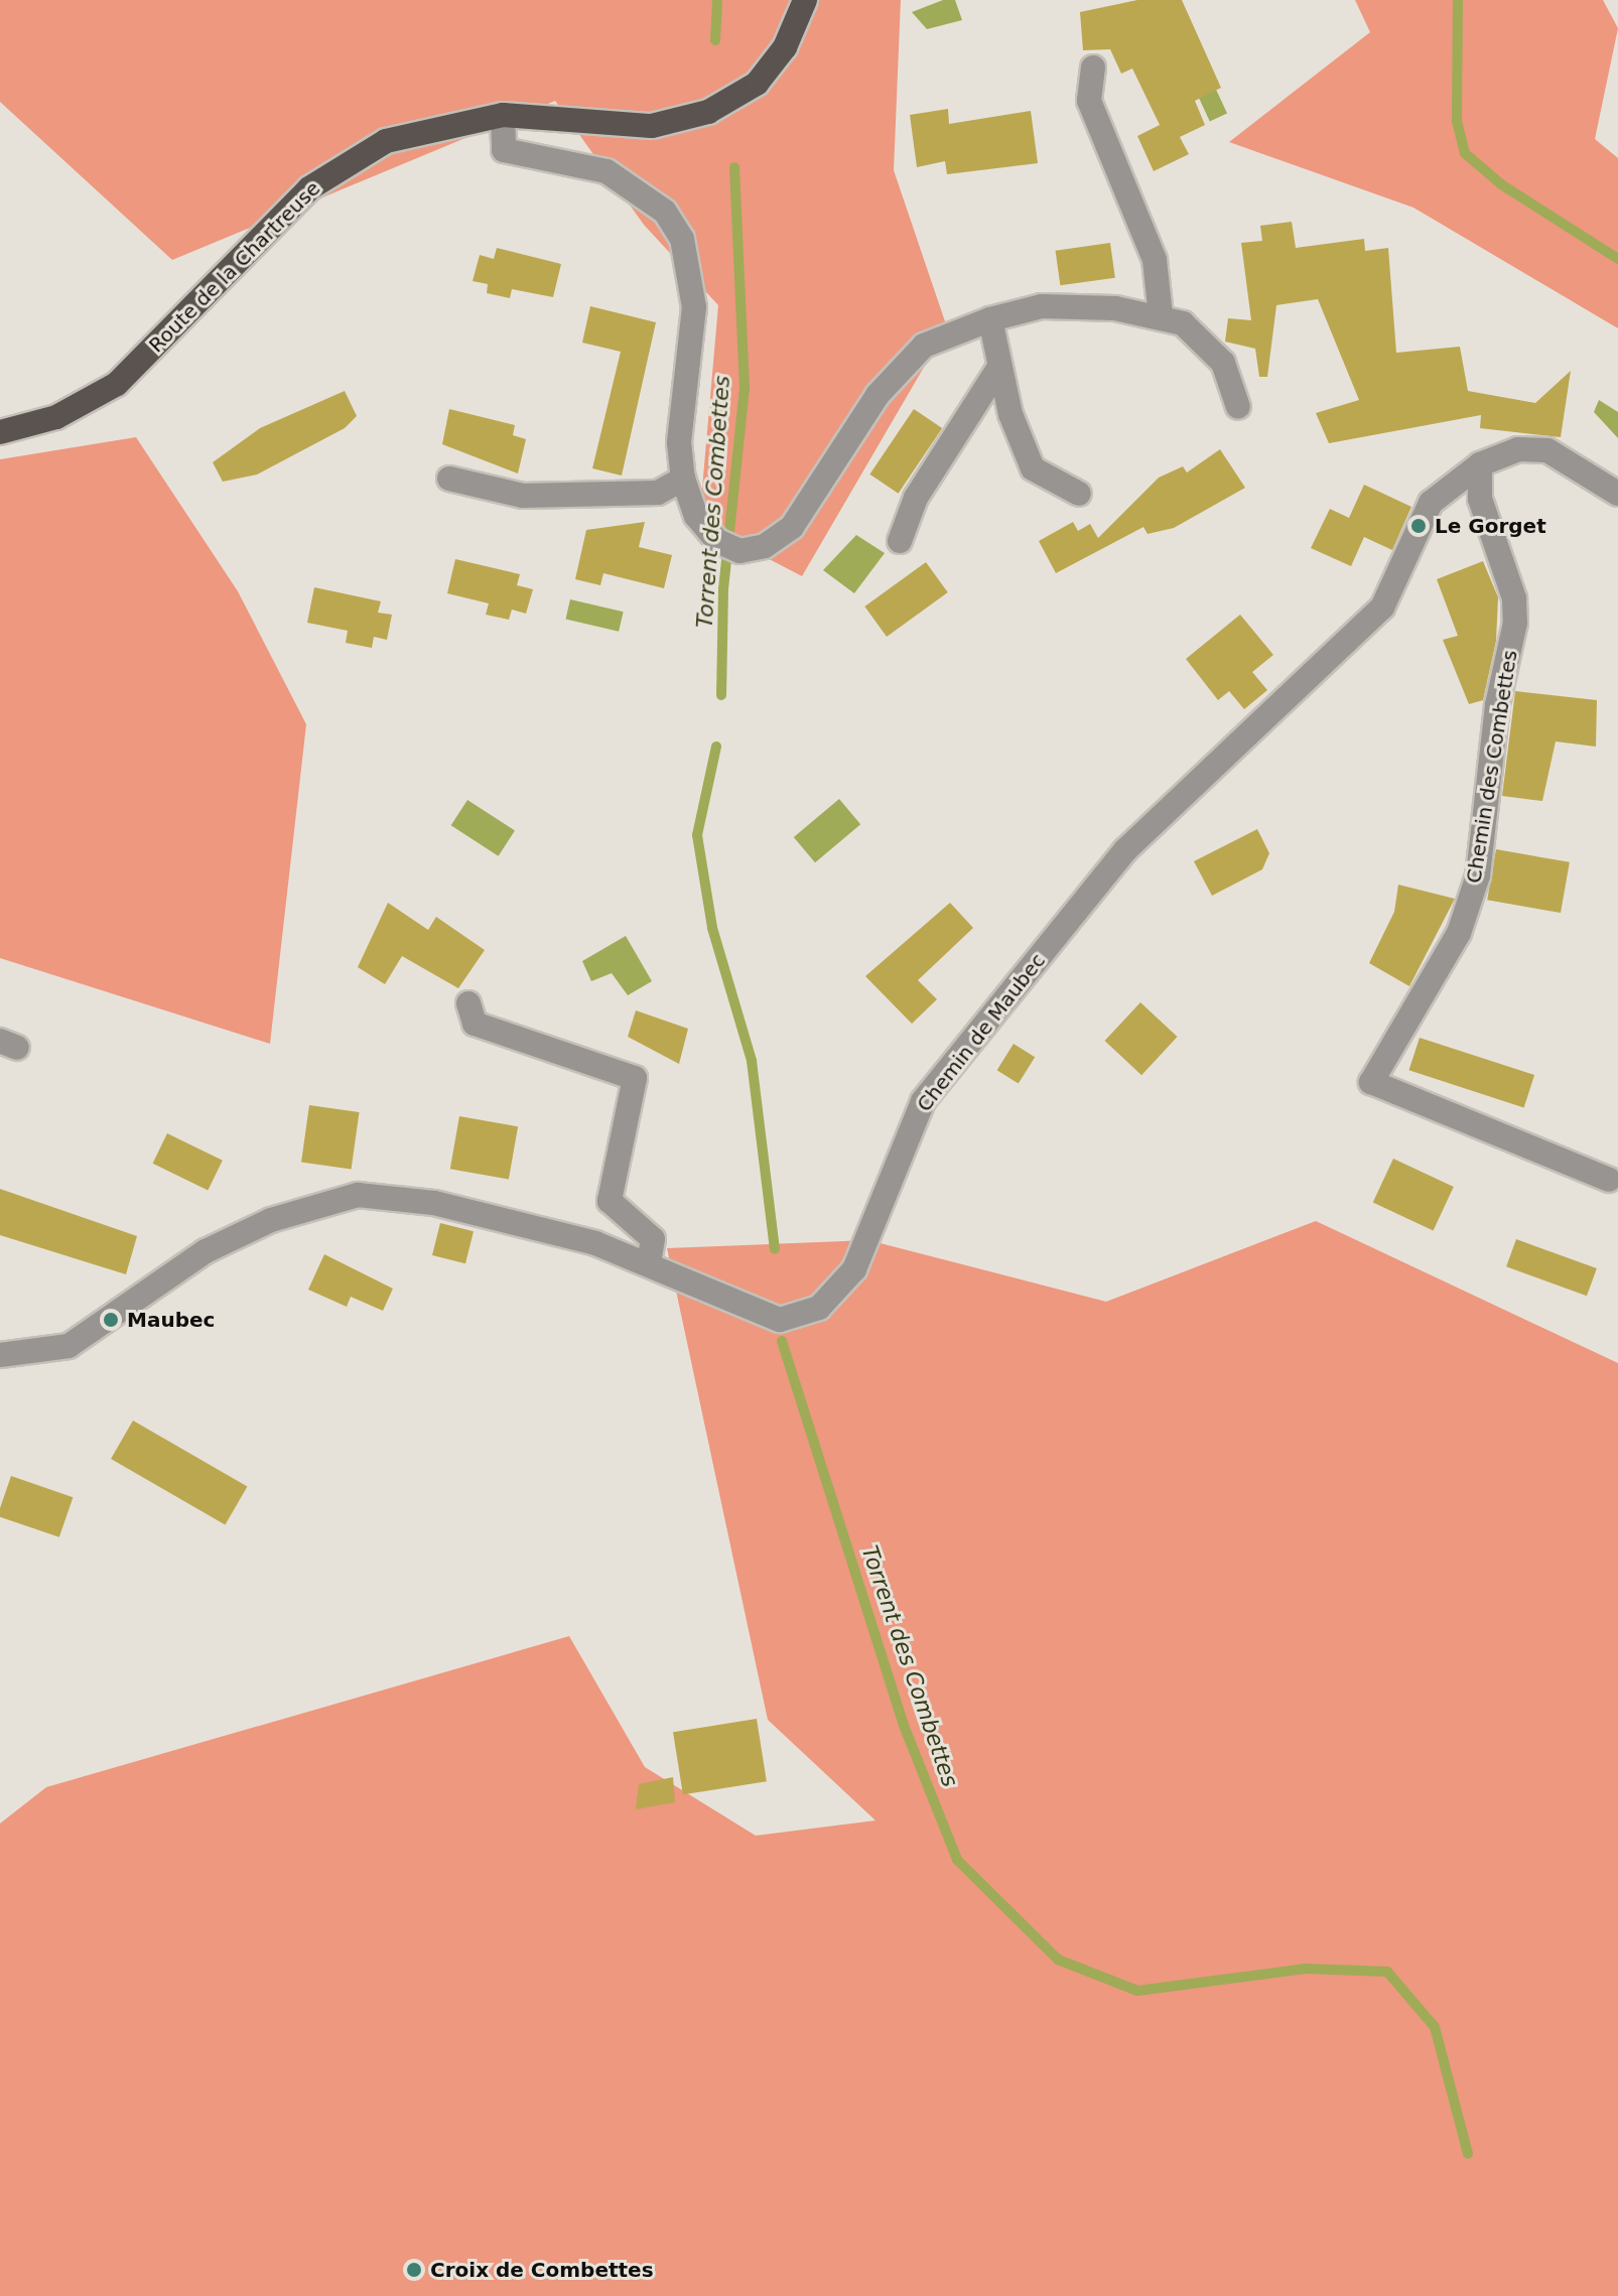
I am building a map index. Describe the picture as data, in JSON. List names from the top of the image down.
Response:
{
  "streets": {
    "main road": ["Route de la Chartreuse"],
    "street": ["Chemin des Combettes", "Chemin de Maubec"]
  },
  "crossings": [
    ["Chemin des Combettes", "Chemin de Maubec"]
  ],
  "water": ["Torrent des Combettes"],
  "places": ["Le Gorget", "Maubec", "Croix de Combettes"]
}
